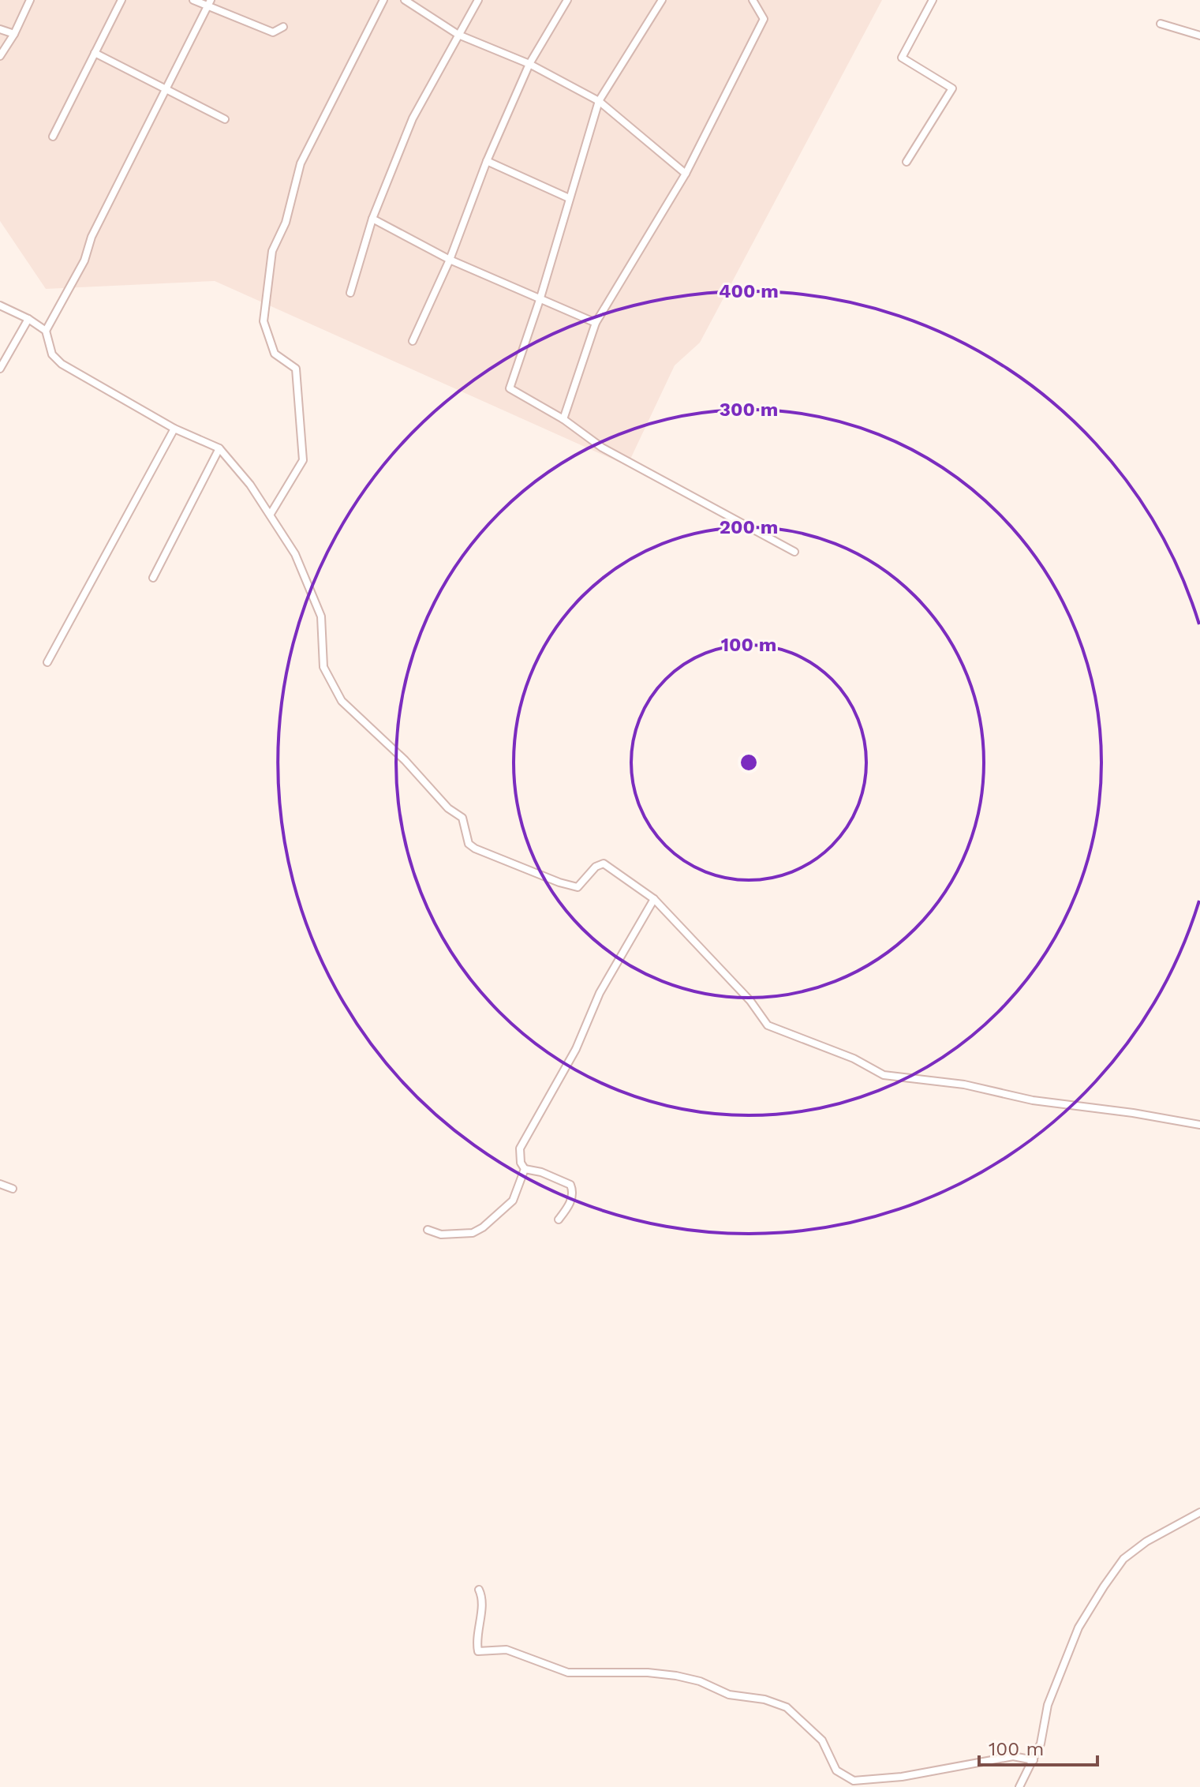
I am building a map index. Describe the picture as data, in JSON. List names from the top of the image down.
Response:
{
  "scale_bar": "100 m",
  "rings": [
    "400 m",
    "300 m",
    "200 m",
    "100 m"
  ]
}
